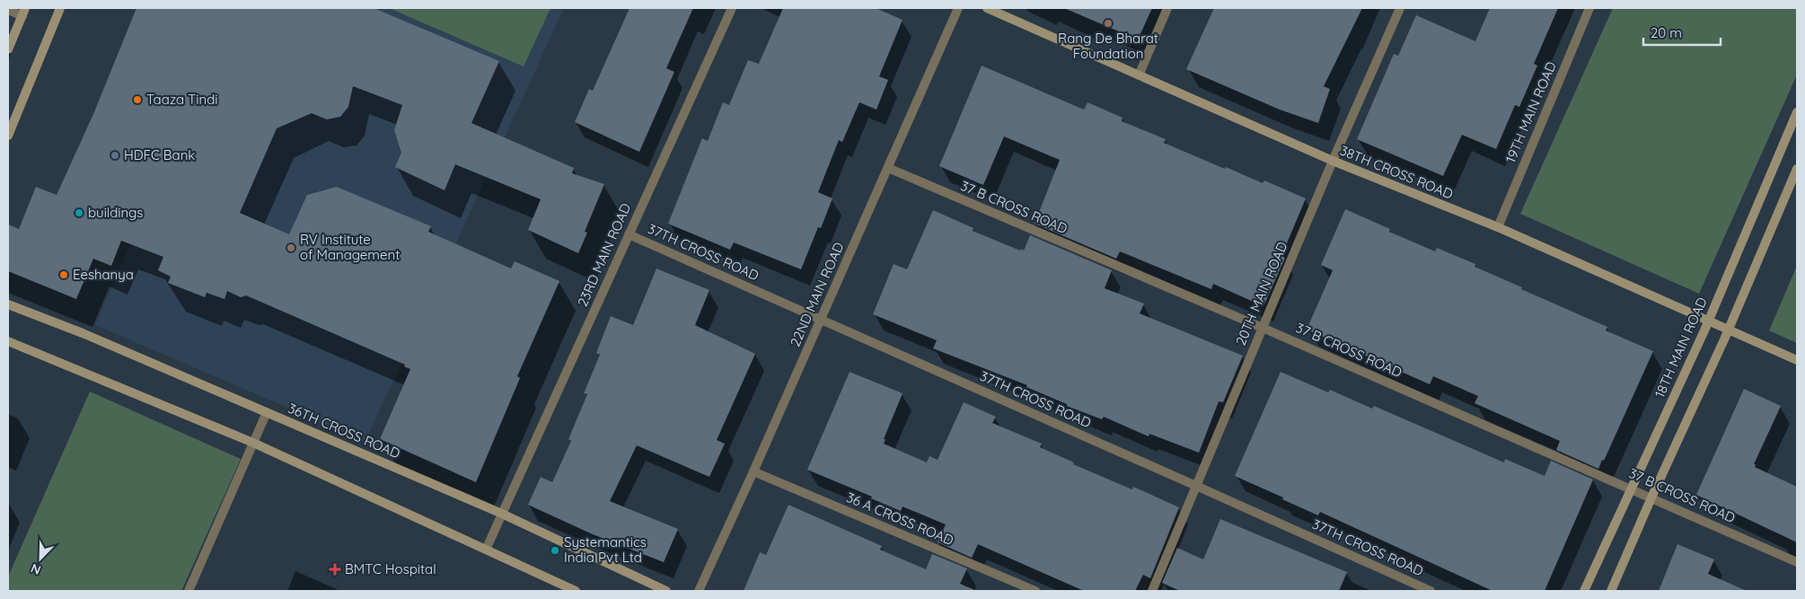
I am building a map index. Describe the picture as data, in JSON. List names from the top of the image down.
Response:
{
  "streets": {
    "street": [
      "19TH MAIN ROAD",
      "38TH CROSS ROAD",
      "37 B CROSS ROAD",
      "37TH CROSS ROAD",
      "23RD MAIN ROAD",
      "20TH MAIN ROAD",
      "22ND MAIN ROAD",
      "18TH MAIN ROAD",
      "36TH CROSS ROAD",
      "36 A CROSS ROAD"
    ]
  },
  "crossings": [
    ["19TH MAIN ROAD", "38TH CROSS ROAD"],
    ["38TH CROSS ROAD", "20TH MAIN ROAD"],
    ["38TH CROSS ROAD", "18TH MAIN ROAD"],
    ["37 B CROSS ROAD", "20TH MAIN ROAD"],
    ["37 B CROSS ROAD", "22ND MAIN ROAD"],
    ["37 B CROSS ROAD", "18TH MAIN ROAD"],
    ["37TH CROSS ROAD", "23RD MAIN ROAD"],
    ["37TH CROSS ROAD", "20TH MAIN ROAD"],
    ["37TH CROSS ROAD", "22ND MAIN ROAD"],
    ["23RD MAIN ROAD", "36TH CROSS ROAD"],
    ["22ND MAIN ROAD", "36 A CROSS ROAD"]
  ],
  "places": {
    "other": [
      "Rang De Bharat Foundation",
      "Taaza Tindi",
      "HDFC Bank",
      "buildings",
      "RV Institute of Management",
      "Eeshanya",
      "Systemantics India Pvt Ltd"
    ],
    "health": ["BMTC Hospital"]
  },
  "scale_bar": "20 m",
  "north": "bottom left"
}
